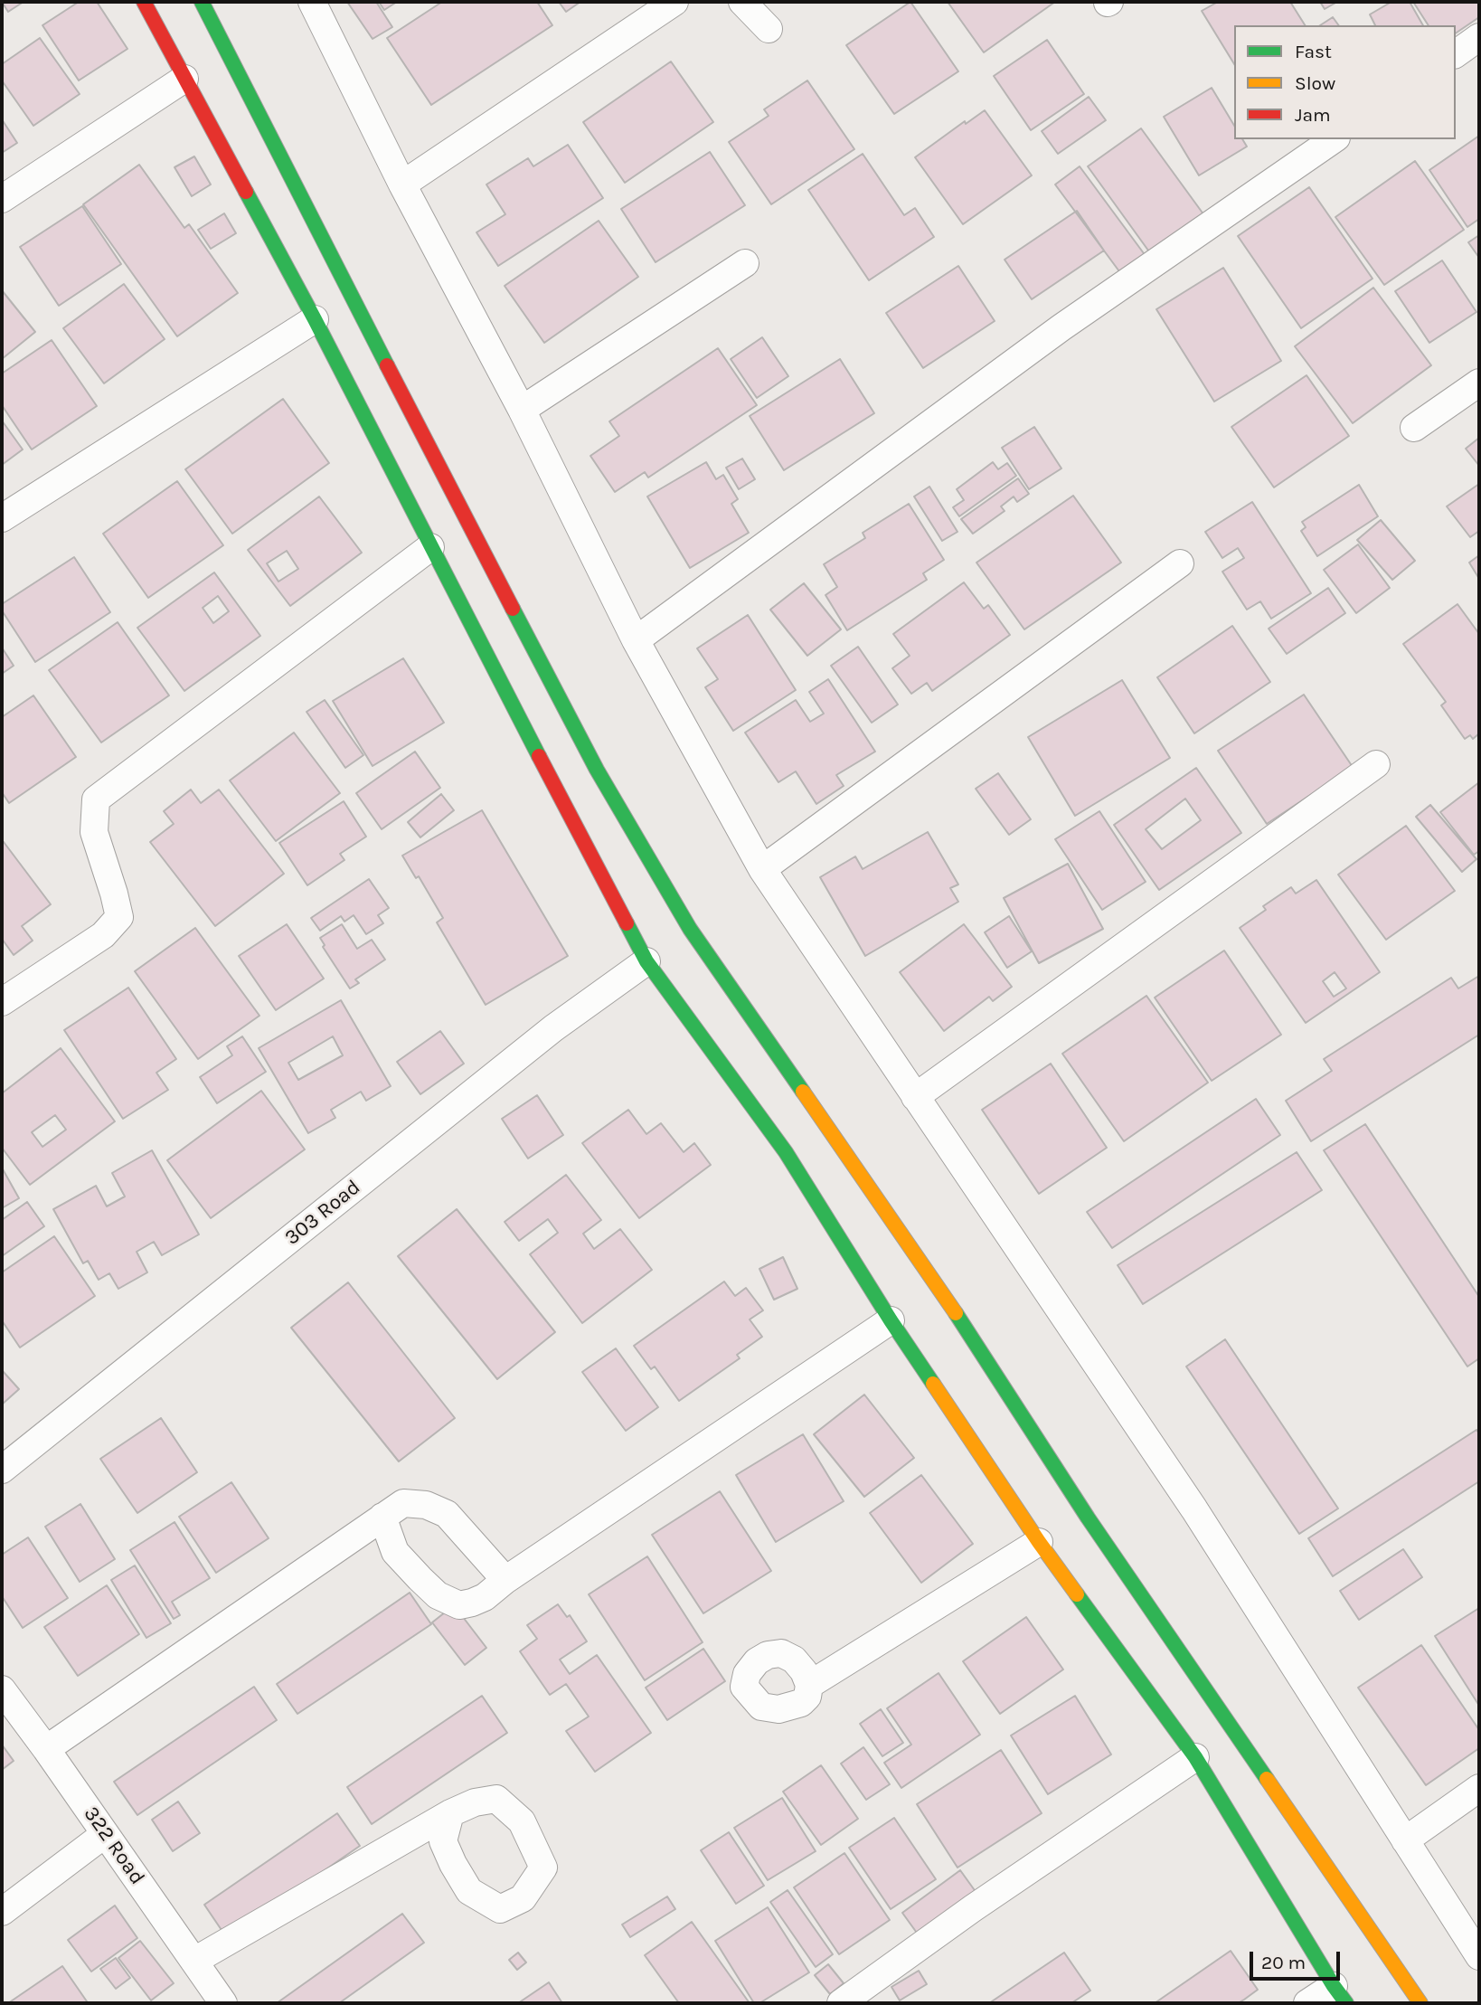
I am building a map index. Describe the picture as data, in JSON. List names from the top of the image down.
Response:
{
  "streets": {
    "street": ["303 Road", "322 Road"]
  },
  "legend": ["Fast", "Slow", "Jam"],
  "scale_bar": "20 m"
}
